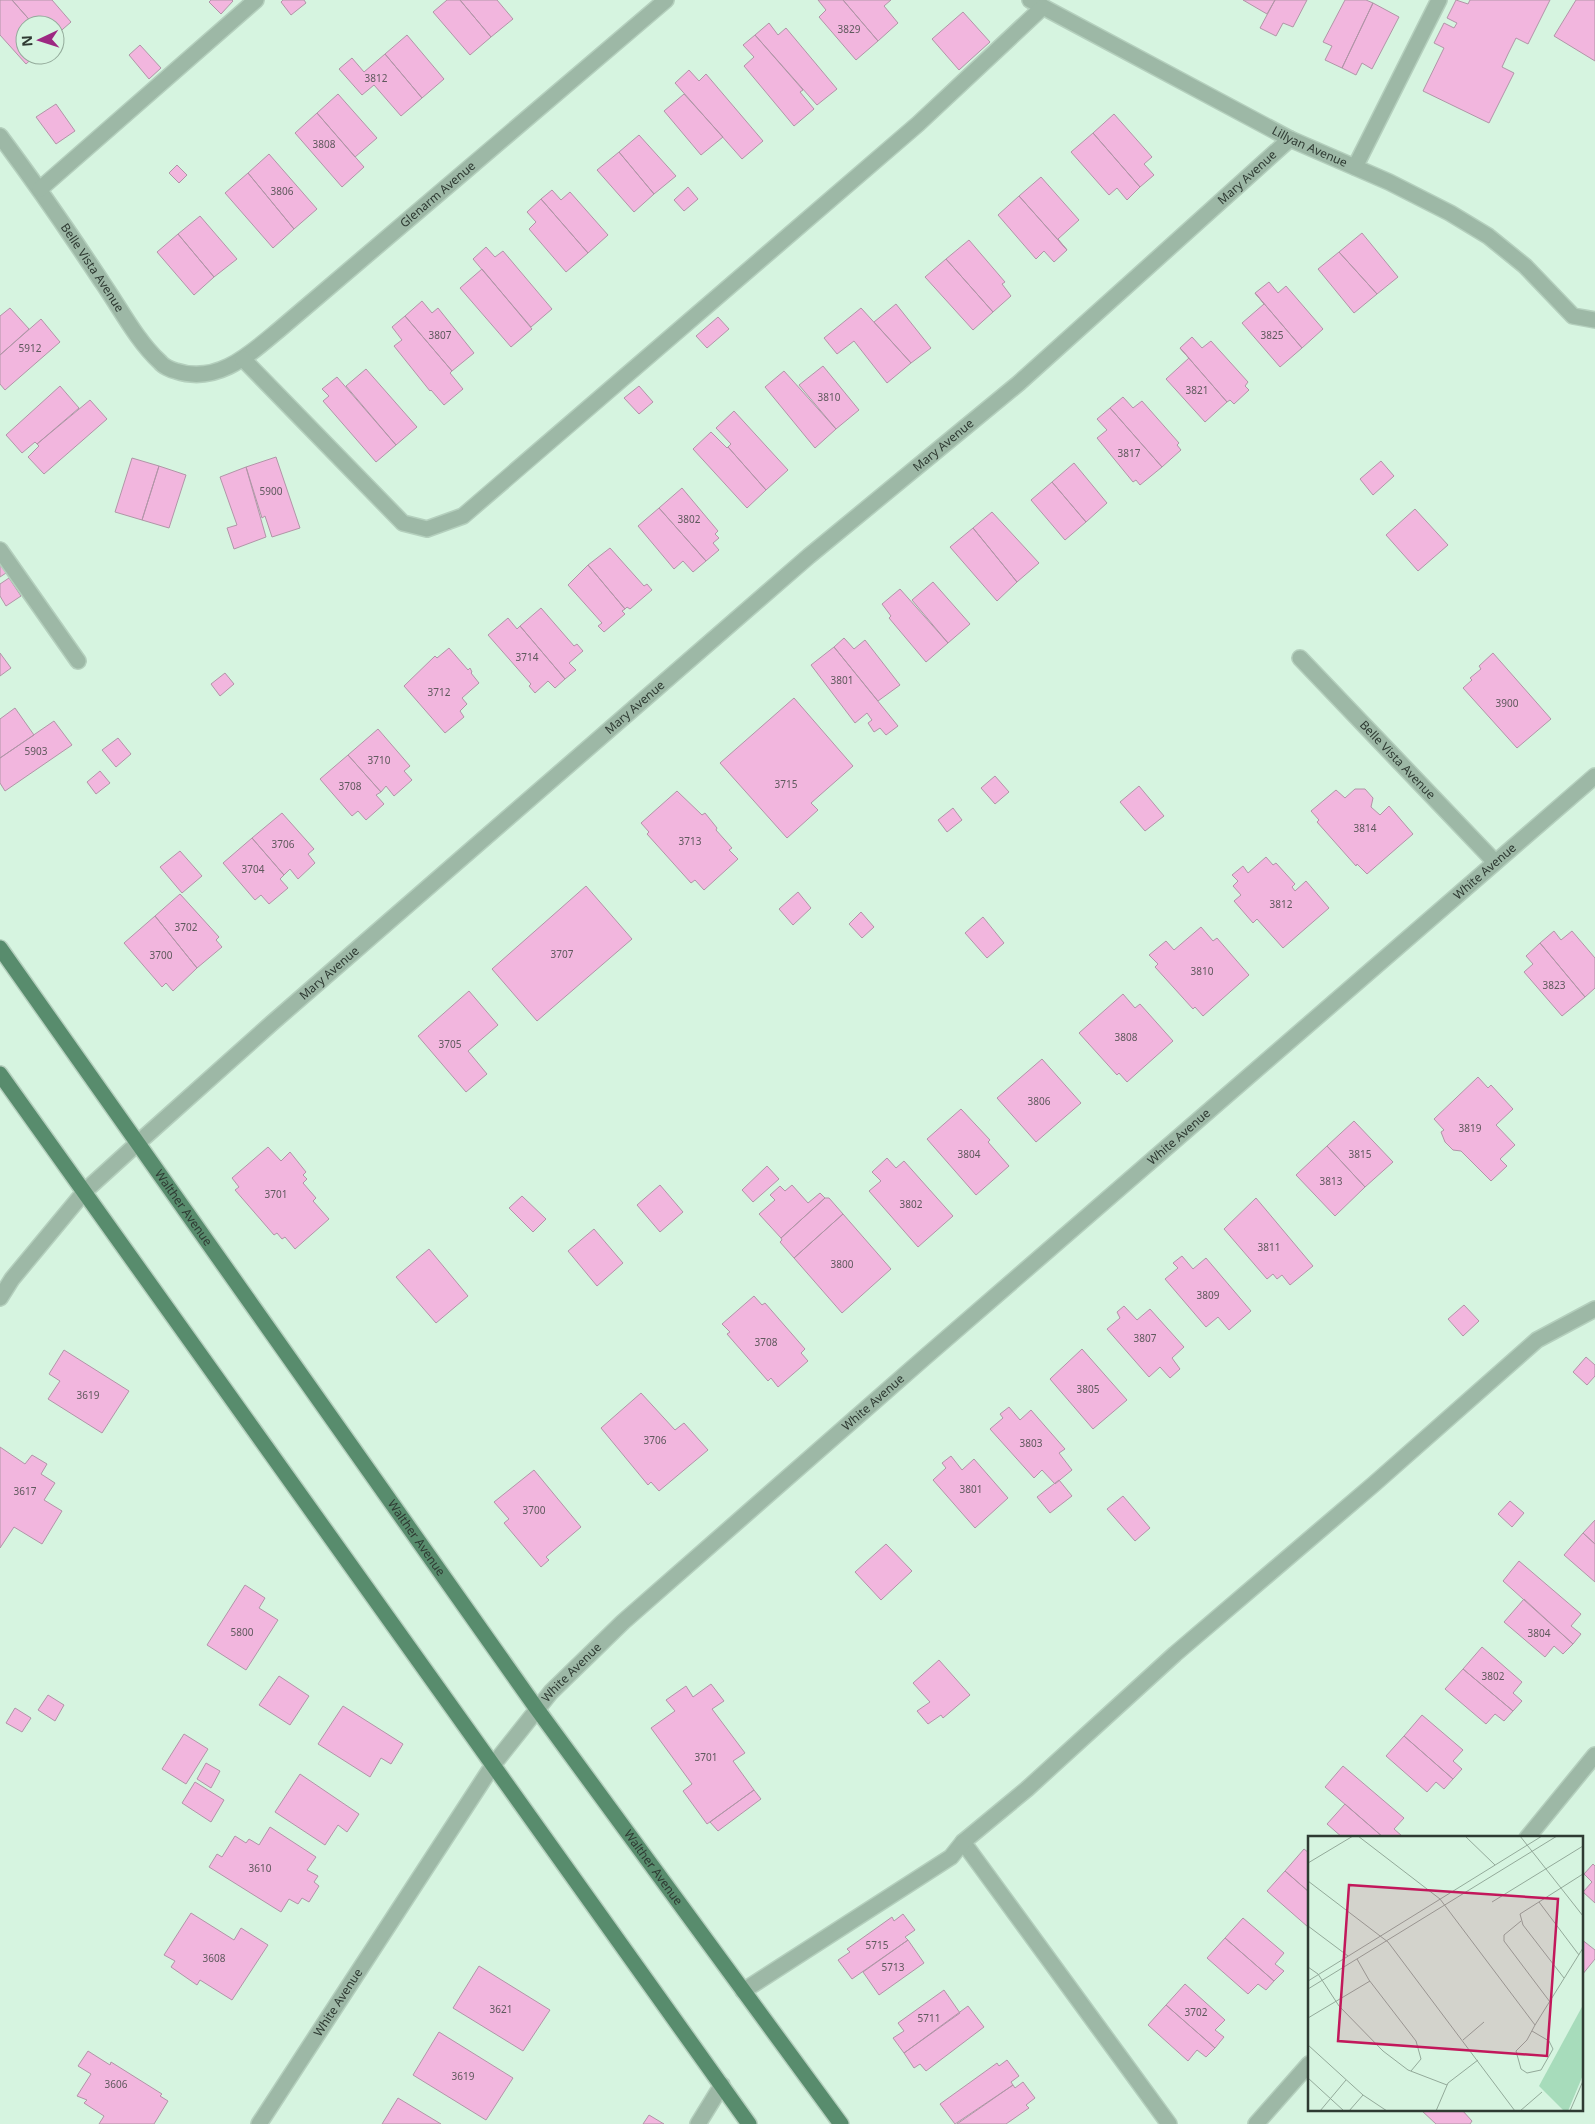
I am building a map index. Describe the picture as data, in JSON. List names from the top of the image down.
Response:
{
  "streets": {
    "main road": ["Walther Avenue"],
    "street": [
      "Lillyan Avenue",
      "Mary Avenue",
      "Glenarm Avenue",
      "Belle Vista Avenue",
      "White Avenue"
    ]
  },
  "crossings": [
    ["Lillyan Avenue", "Mary Avenue"],
    ["Mary Avenue", "Walther Avenue"],
    ["Glenarm Avenue", "Belle Vista Avenue"],
    ["Belle Vista Avenue", "White Avenue"],
    ["White Avenue", "Walther Avenue"]
  ],
  "house_numbers": [
    "3829",
    "3812",
    "3808",
    "3806",
    "3807",
    "3825",
    "5912",
    "3821",
    "3810",
    "3817",
    "5900",
    "3802",
    "3714",
    "3801",
    "3712",
    "3900",
    "5903",
    "3710",
    "3715",
    "3708",
    "3814",
    "3713",
    "3706",
    "3704",
    "3812",
    "3702",
    "3707",
    "3700",
    "3810",
    "3823",
    "3808",
    "3705",
    "3806",
    "3819",
    "3804",
    "3815",
    "3813",
    "3701",
    "3802",
    "3811",
    "3800",
    "3809",
    "3807",
    "3708",
    "3805",
    "3619",
    "3706",
    "3803",
    "3801",
    "3617",
    "3700",
    "5800",
    "3804",
    "3802",
    "3701",
    "3610",
    "5715",
    "3608",
    "5713",
    "3621",
    "3702",
    "5711",
    "3619",
    "3606"
  ],
  "north": "left"
}
